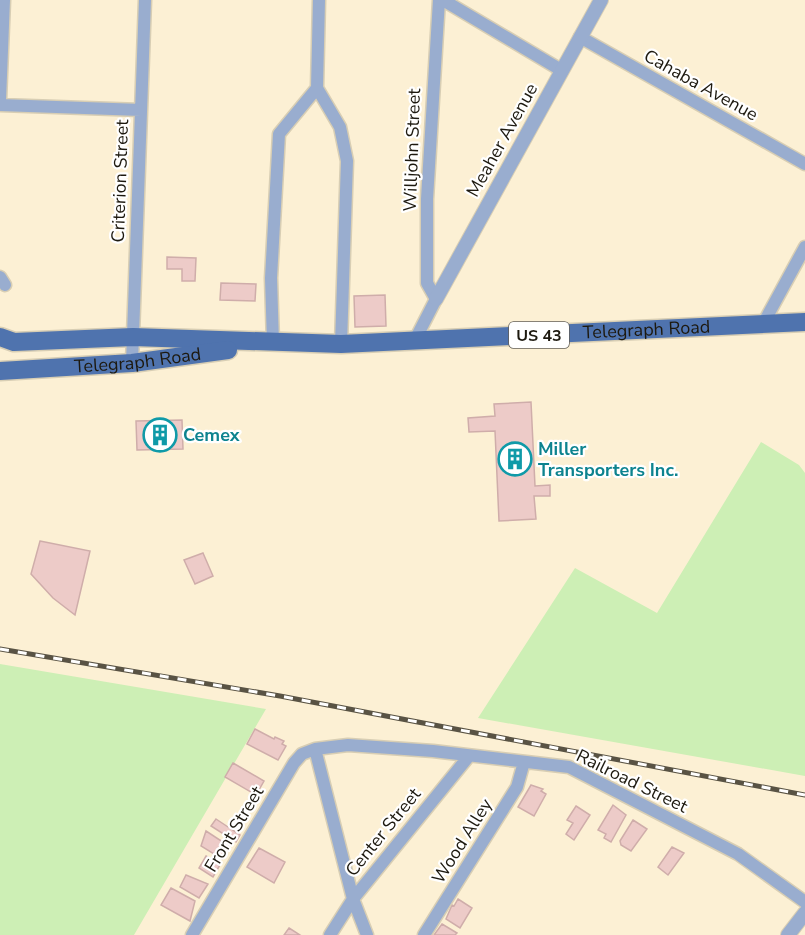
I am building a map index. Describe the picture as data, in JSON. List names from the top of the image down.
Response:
{
  "streets": {
    "main road": ["Telegraph Road", "US 43"],
    "street": [
      "Cahaba Avenue",
      "Meaher Avenue",
      "Willjohn Street",
      "Criterion Street",
      "Railroad Street",
      "Front Street",
      "Center Street",
      "Wood Alley"
    ]
  },
  "crossings": [
    ["Cahaba Avenue", "Meaher Avenue"],
    ["Meaher Avenue", "Willjohn Street"],
    ["Criterion Street", "Telegraph Road"],
    ["Railroad Street", "Front Street"],
    ["Railroad Street", "Center Street"],
    ["Railroad Street", "Wood Alley"]
  ],
  "places": {
    "building": ["Cemex", "Miller Transporters Inc."]
  }
}
